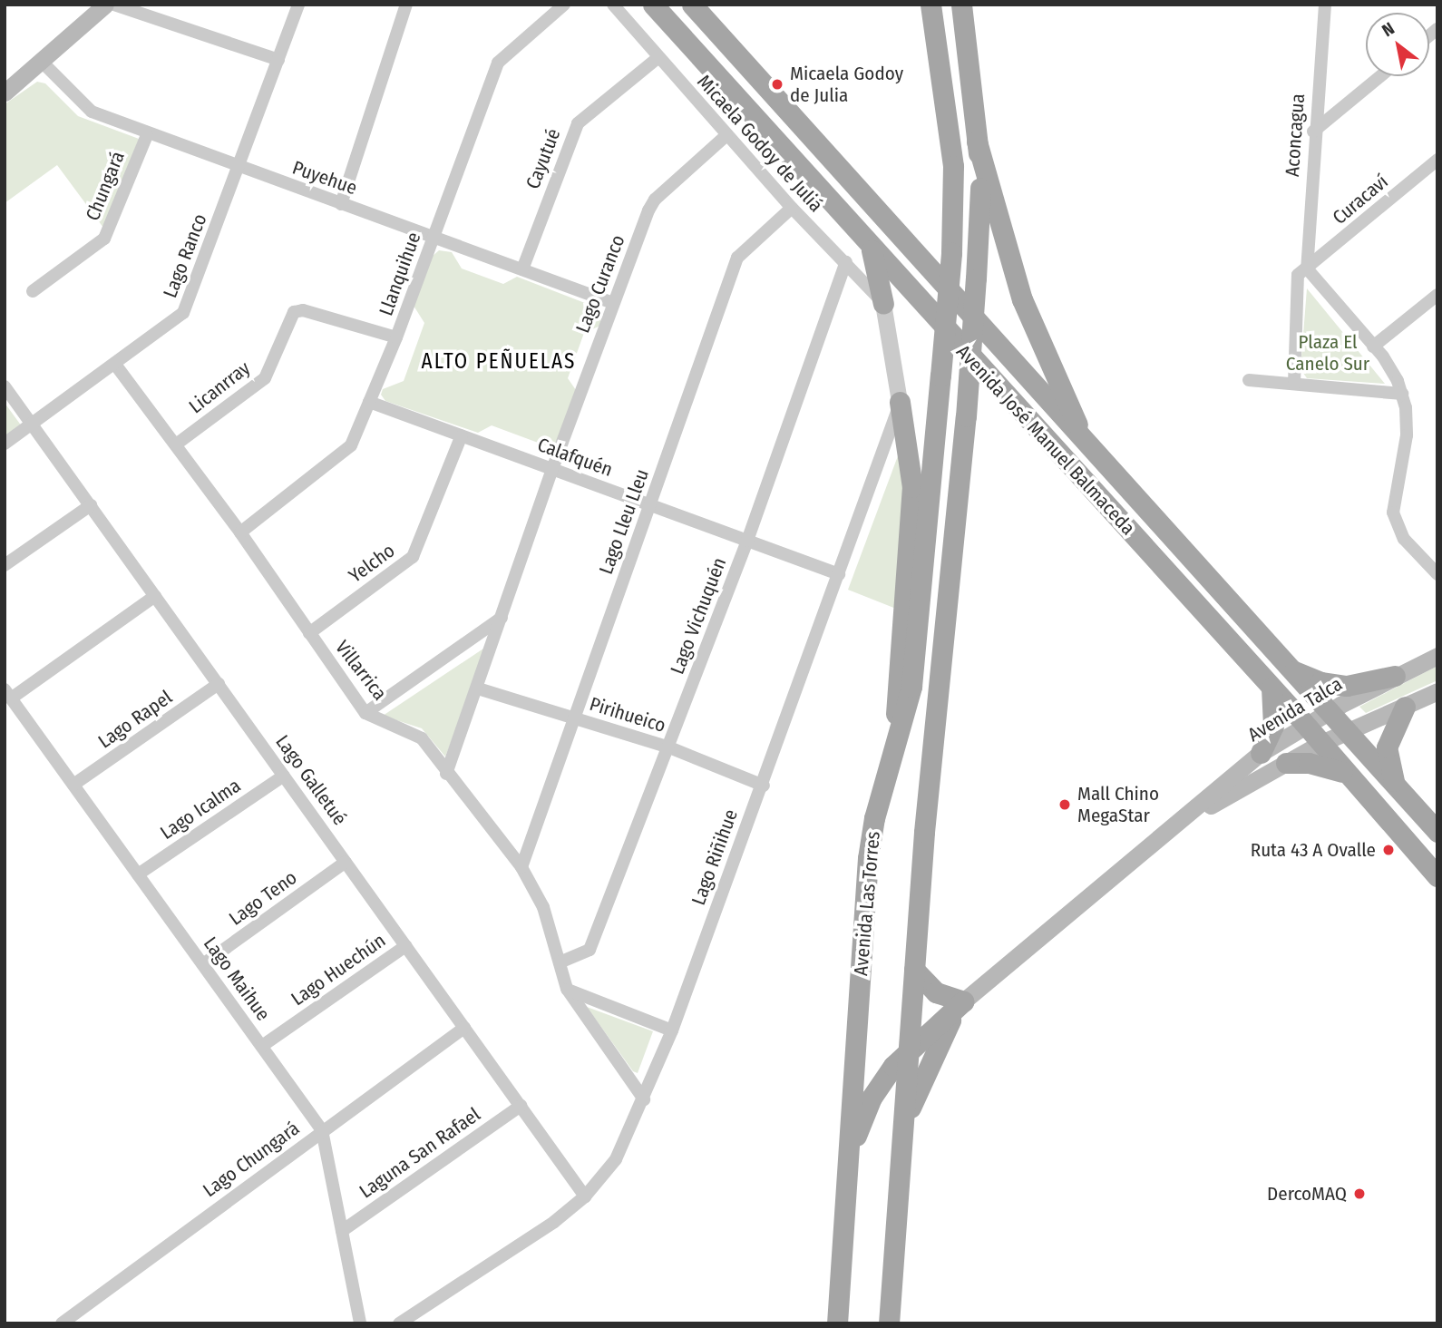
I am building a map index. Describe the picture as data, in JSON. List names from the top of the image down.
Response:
{
  "streets": {
    "main road": ["Avenida José Manuel Balmaceda", "Avenida Talca", "Avenida Las Torres"],
    "street": [
      "Aconcagua",
      "Micaela Godoy de Juliá",
      "Cayutué",
      "Puyehue",
      "Chungará",
      "Curacaví",
      "Lago Ranco",
      "Llanquihue",
      "Lago Curanco",
      "Licanrray",
      "Calafquén",
      "Lago Lleu Lleu",
      "Yelcho",
      "Lago Vichuquén",
      "Villarrica",
      "Pirihueico",
      "Lago Rapel",
      "Lago Galletué",
      "Lago Icalma",
      "Lago Riñihue",
      "Lago Teno",
      "Lago Huechún",
      "Lago Maihue",
      "Laguna San Rafael",
      "Lago Chungará"
    ]
  },
  "crossings": [
    ["Aconcagua", "Curacaví"],
    ["Micaela Godoy de Juliá", "Cayutué"],
    ["Micaela Godoy de Juliá", "Lago Curanco"],
    ["Micaela Godoy de Juliá", "Lago Lleu Lleu"],
    ["Micaela Godoy de Juliá", "Lago Vichuquén"],
    ["Micaela Godoy de Juliá", "Lago Riñihue"],
    ["Cayutué", "Puyehue"],
    ["Puyehue", "Chungará"],
    ["Puyehue", "Lago Ranco"],
    ["Puyehue", "Llanquihue"],
    ["Puyehue", "Lago Curanco"],
    ["Lago Ranco", "Villarrica"],
    ["Lago Ranco", "Lago Galletué"],
    ["Llanquihue", "Licanrray"],
    ["Llanquihue", "Calafquén"],
    ["Llanquihue", "Villarrica"],
    ["Lago Curanco", "Calafquén"],
    ["Lago Curanco", "Villarrica"],
    ["Lago Curanco", "Pirihueico"],
    ["Licanrray", "Villarrica"],
    ["Avenida José Manuel Balmaceda", "Avenida Talca"],
    ["Calafquén", "Lago Lleu Lleu"],
    ["Calafquén", "Yelcho"],
    ["Calafquén", "Lago Vichuquén"],
    ["Calafquén", "Lago Riñihue"],
    ["Lago Lleu Lleu", "Villarrica"],
    ["Lago Lleu Lleu", "Pirihueico"],
    ["Yelcho", "Villarrica"],
    ["Lago Vichuquén", "Villarrica"],
    ["Lago Vichuquén", "Pirihueico"],
    ["Villarrica", "Lago Riñihue"],
    ["Pirihueico", "Lago Riñihue"],
    ["Lago Rapel", "Lago Galletué"],
    ["Lago Rapel", "Lago Maihue"],
    ["Lago Galletué", "Lago Icalma"],
    ["Lago Galletué", "Lago Riñihue"],
    ["Lago Galletué", "Lago Teno"],
    ["Lago Galletué", "Lago Huechún"],
    ["Lago Galletué", "Laguna San Rafael"],
    ["Lago Galletué", "Lago Chungará"],
    ["Lago Icalma", "Lago Maihue"],
    ["Lago Teno", "Lago Maihue"],
    ["Lago Huechún", "Lago Maihue"],
    ["Lago Maihue", "Laguna San Rafael"],
    ["Lago Maihue", "Lago Chungará"]
  ],
  "districts": ["ALTO PEÑUELAS"],
  "parks": ["Plaza El Canelo Sur"],
  "places": [
    "Micaela Godoy de Julia",
    "Mall Chino MegaStar",
    "Ruta 43 A Ovalle",
    "DercoMAQ"
  ],
  "north": "top left"
}
